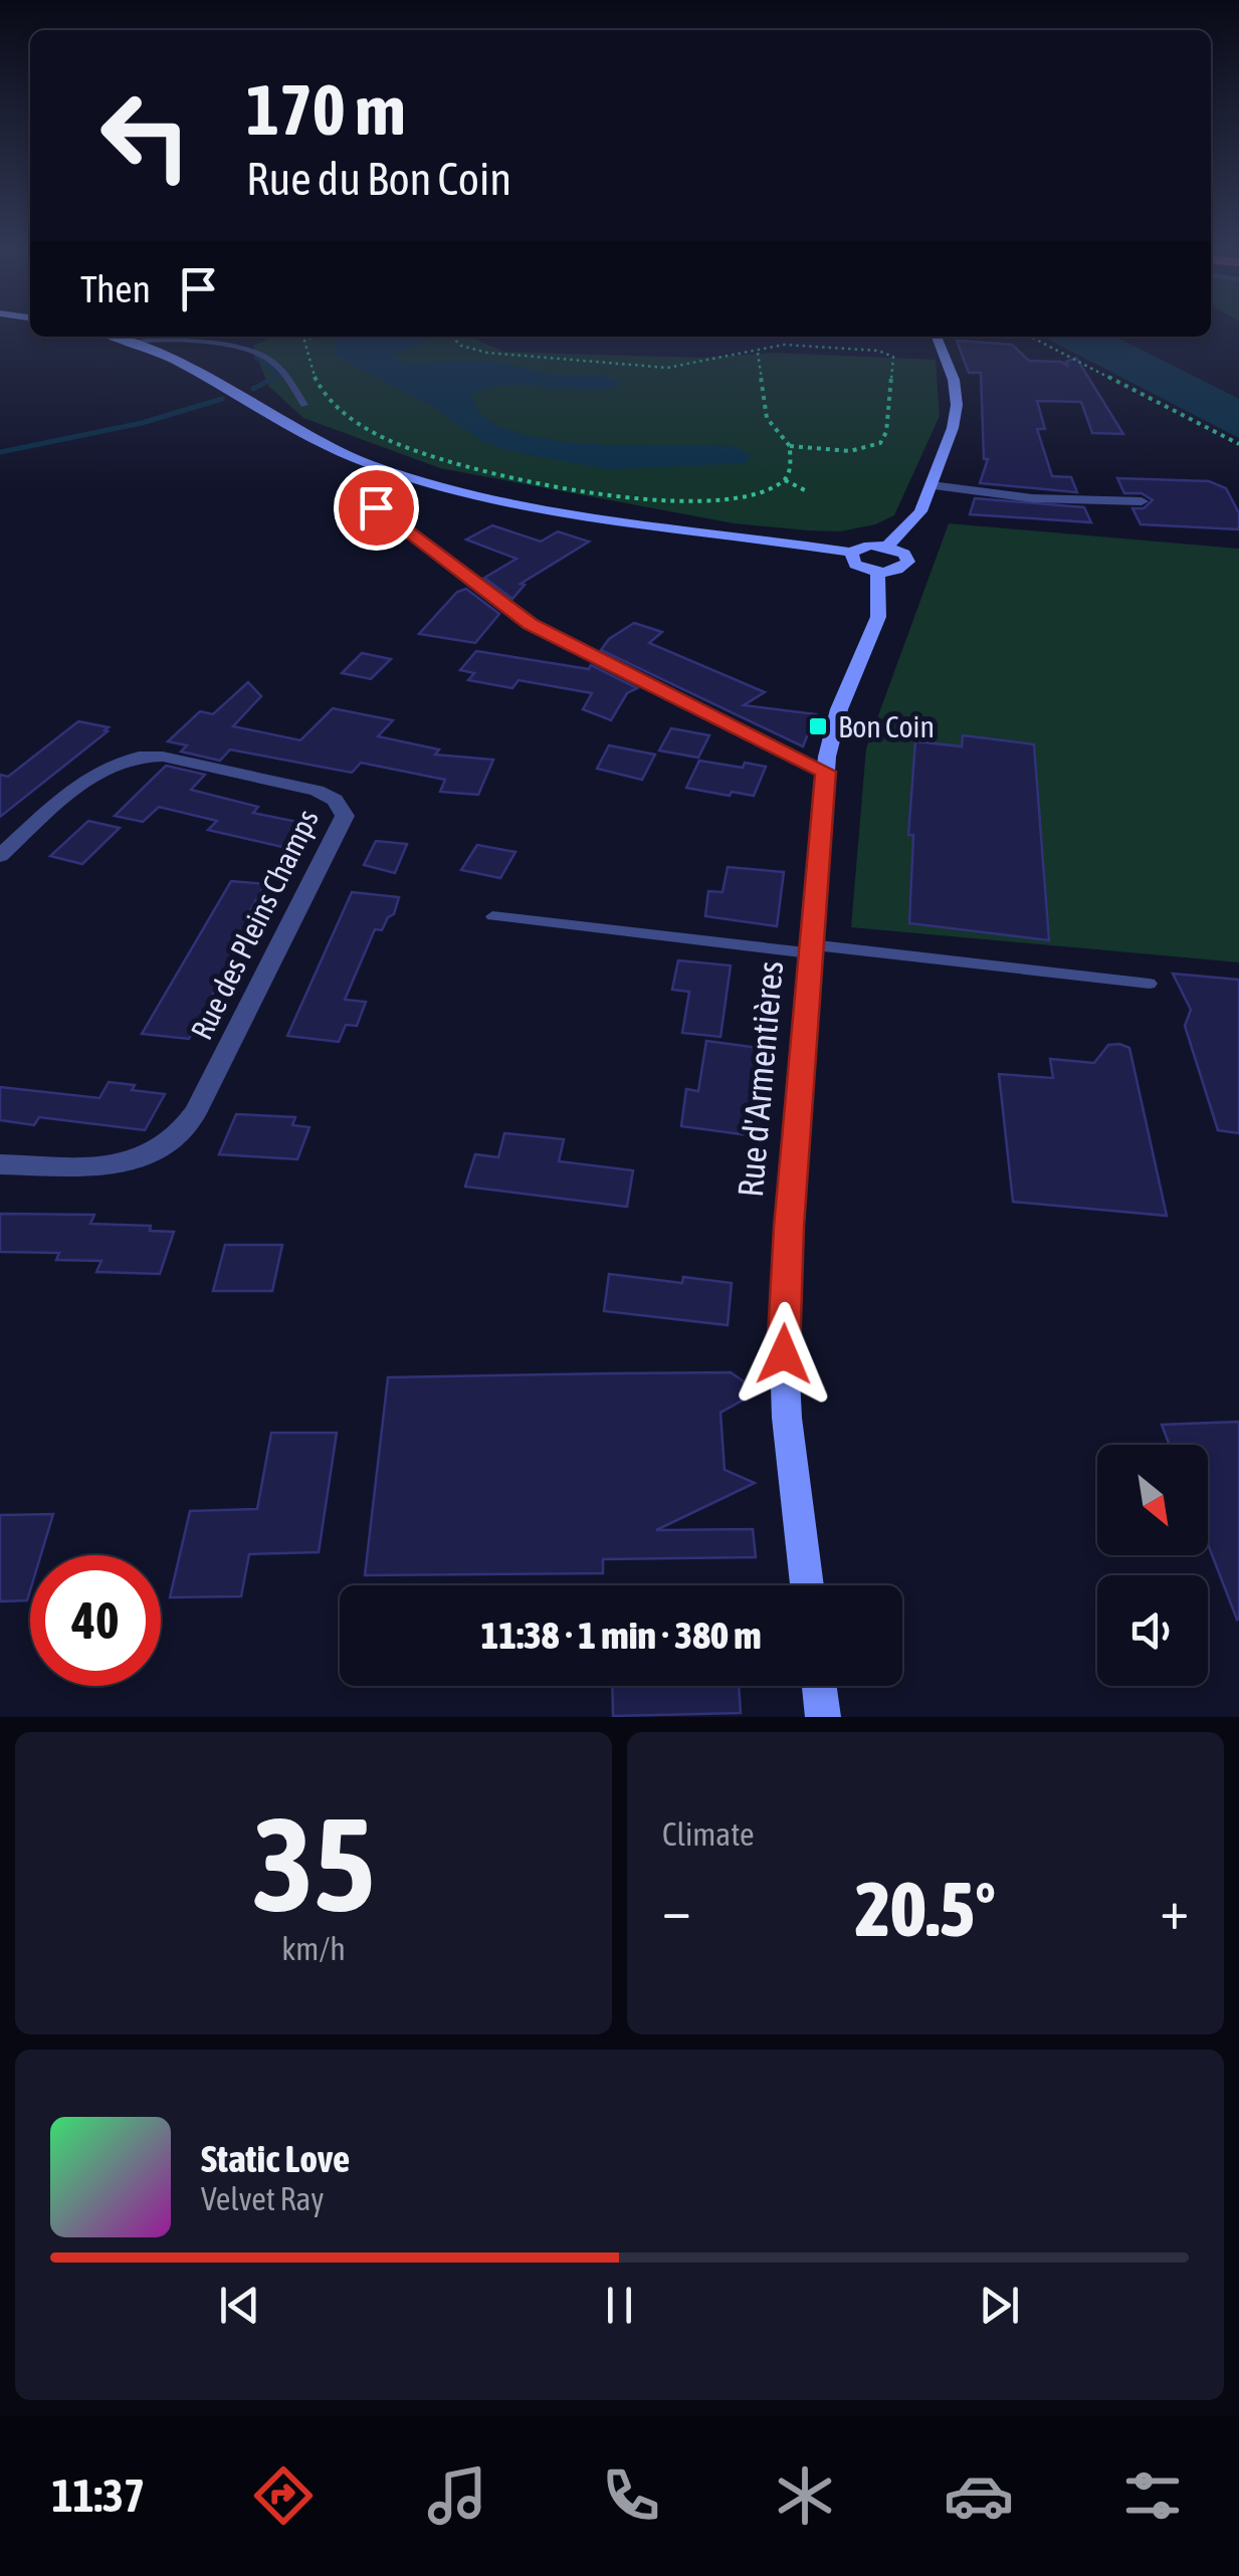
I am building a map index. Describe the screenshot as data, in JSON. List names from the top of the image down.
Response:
{
  "streets": {
    "main road": ["Rue d'Armentières"],
    "street": ["Rue des Pleins Champs"]
  },
  "places": {
    "transit": ["Bon Coin"]
  },
  "north": "bottom right",
  "page": {
    "turn": ["170 m", "Rue du Bon Coin"],
    "then": "Then",
    "limit": "40",
    "trip": "11:38 · 1 min · 380 m",
    "tile": [
      ["35", "km/h"],
      "Climate"
    ],
    "heat": ["−", "20.5°", "+"],
    "song": ["Static Love", "Velvet Ray"],
    "tabs": "11:37"
  }
}
